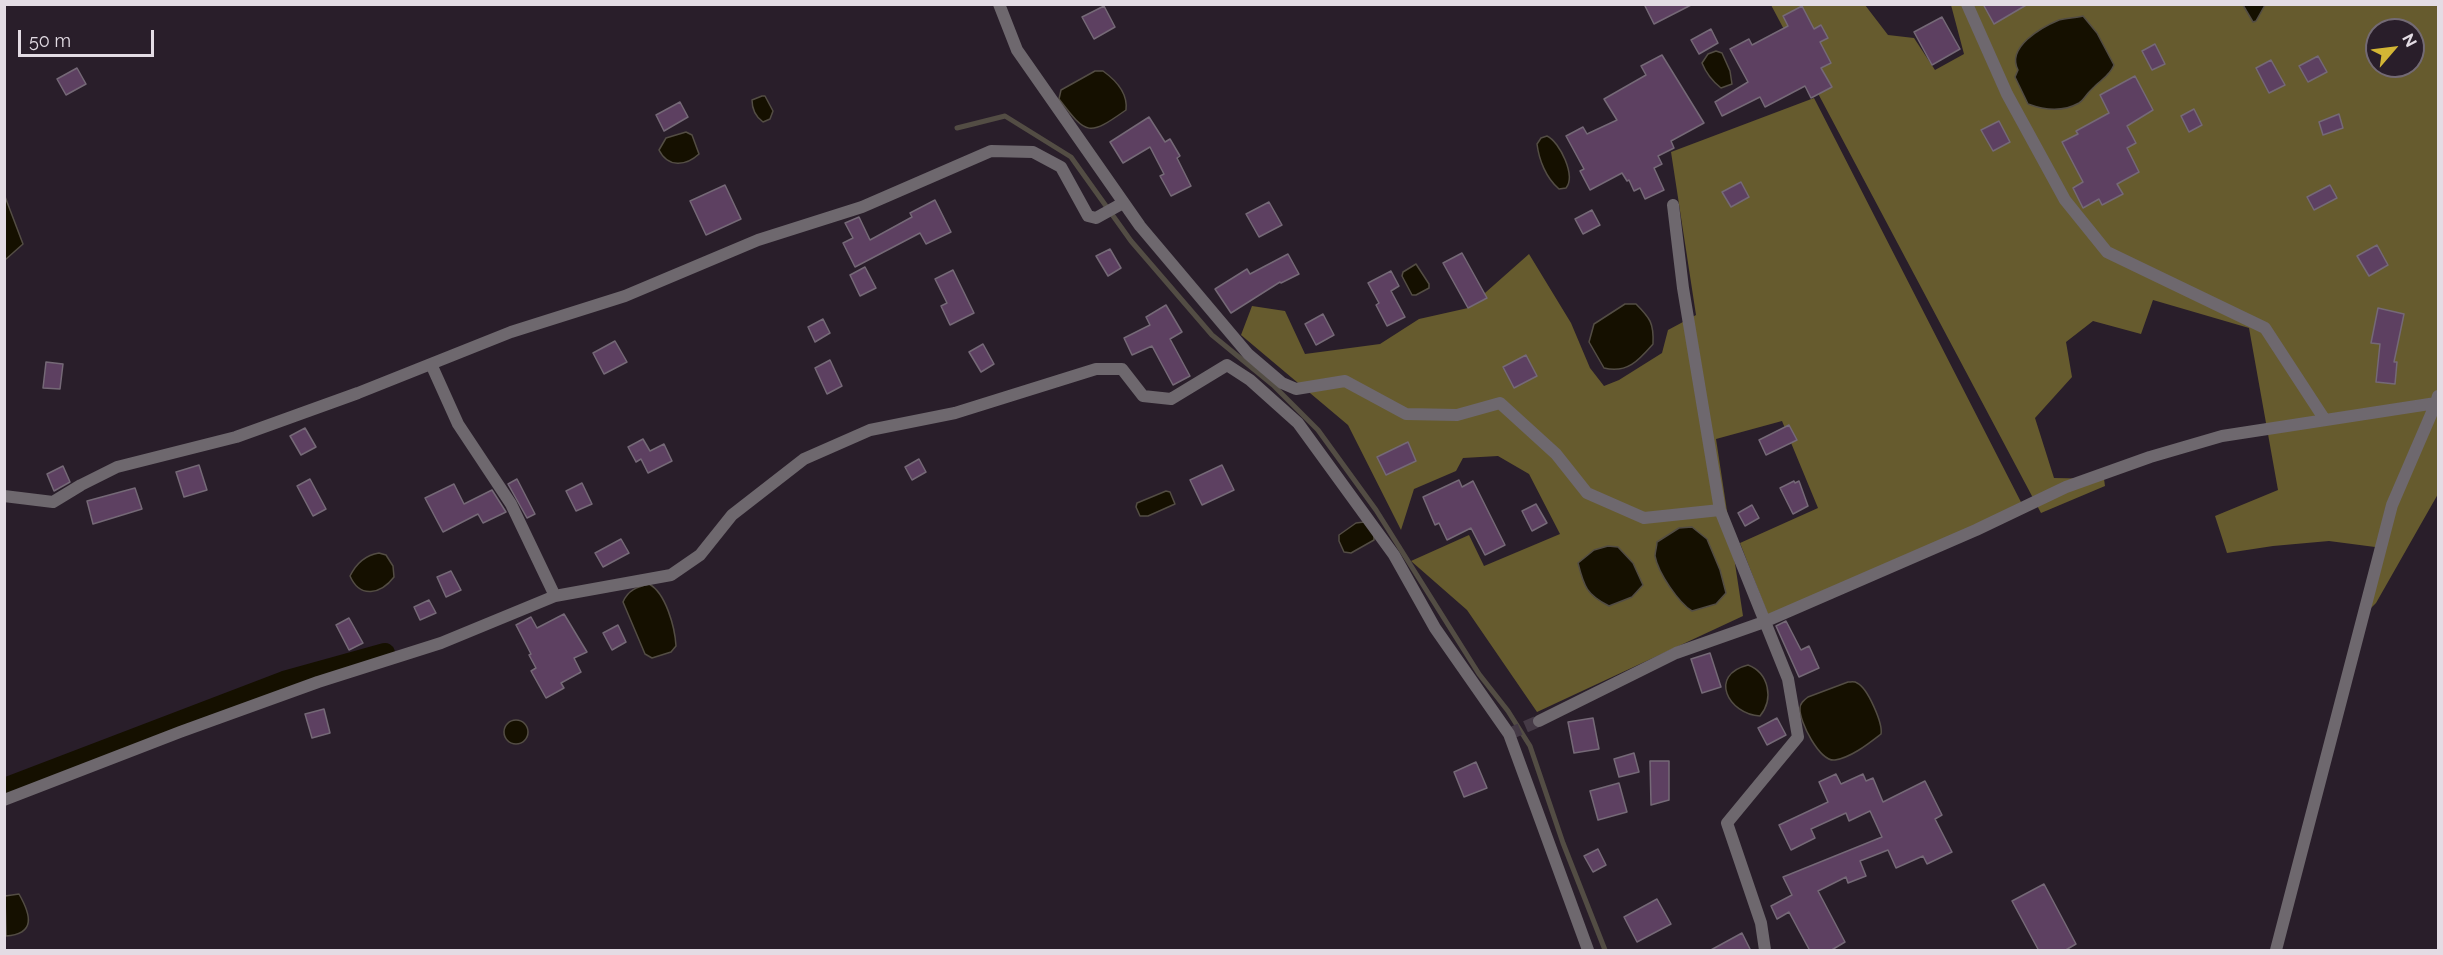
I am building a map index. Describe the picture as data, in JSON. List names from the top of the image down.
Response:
{
  "scale_bar": "50 m",
  "north": "top right"
}
